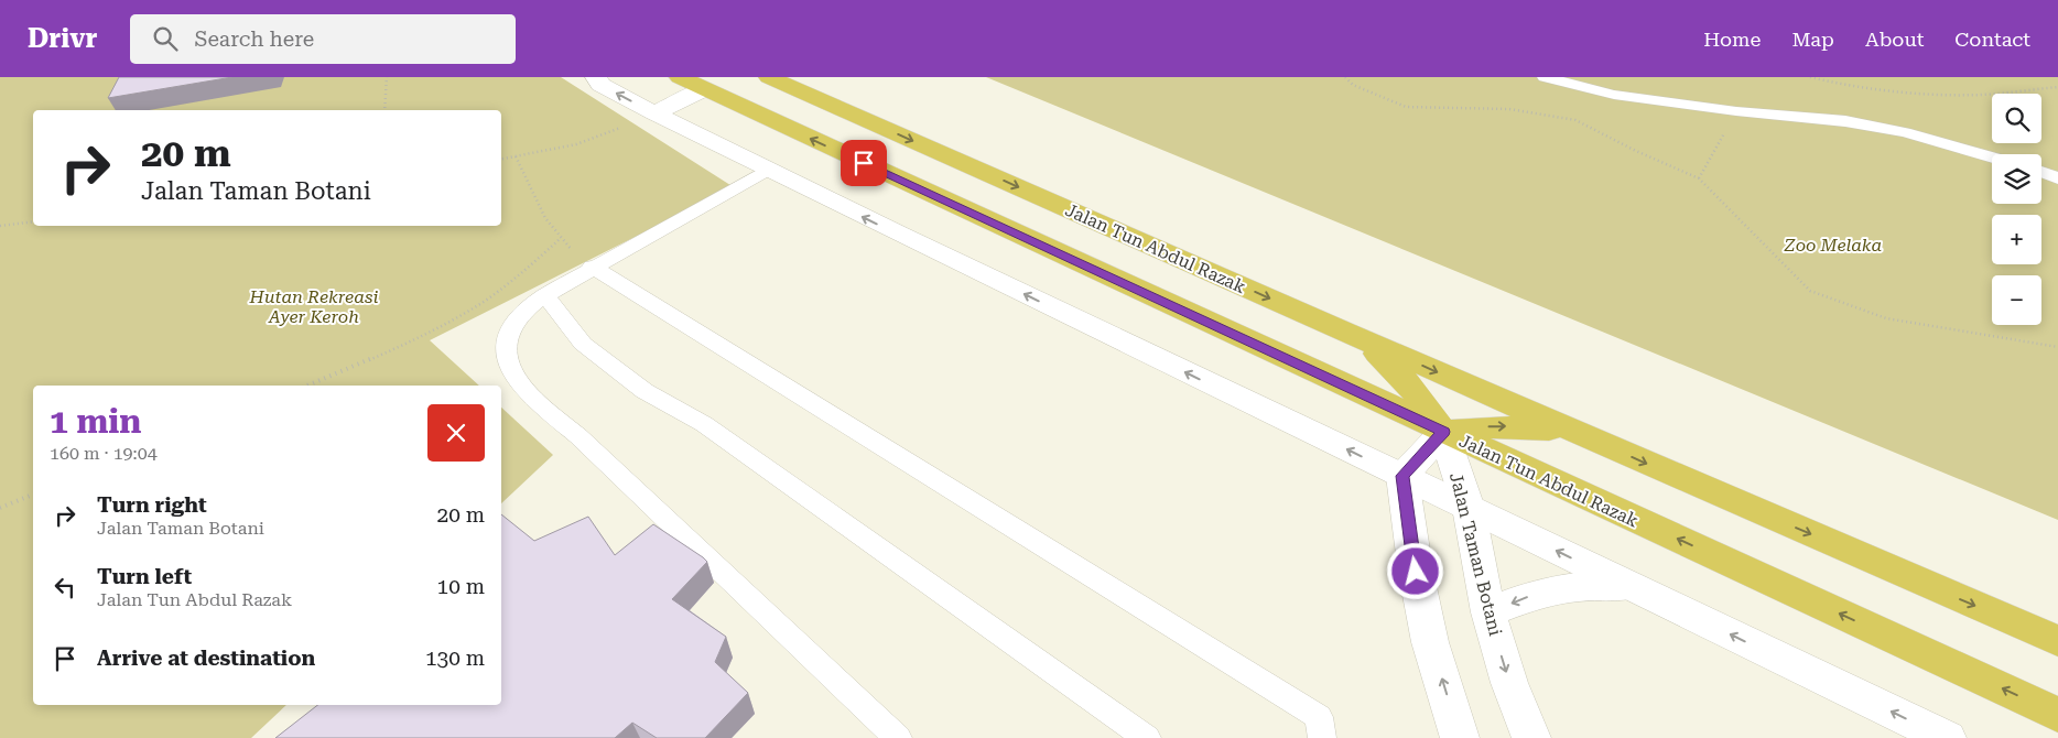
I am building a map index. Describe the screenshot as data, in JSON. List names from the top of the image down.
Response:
{
  "streets": {
    "highway": ["Jalan Tun Abdul Razak"],
    "street": ["Jalan Taman Botani"]
  },
  "crossings": [
    ["Jalan Tun Abdul Razak", "Jalan Taman Botani"]
  ],
  "parks": ["Zoo Melaka", "Hutan Rekreasi Ayer Keroh"],
  "page": {
    "header": "Drivr",
    "search": "Search here",
    "nav": [
      "Home",
      "Map",
      "About",
      "Contact"
    ],
    "map_buttons": ["+", "−"],
    "turn": ["20 m", "Jalan Taman Botani"],
    "heading": ["1 min", "160 m · 19:04"],
    "list": [
      {
        "name": "Turn right",
        "note": "Jalan Taman Botani",
        "value": "20 m"
      },
      {
        "name": "Turn left",
        "note": "Jalan Tun Abdul Razak",
        "value": "10 m"
      },
      {
        "name": "Arrive at destination",
        "value": "130 m"
      }
    ]
  }
}
